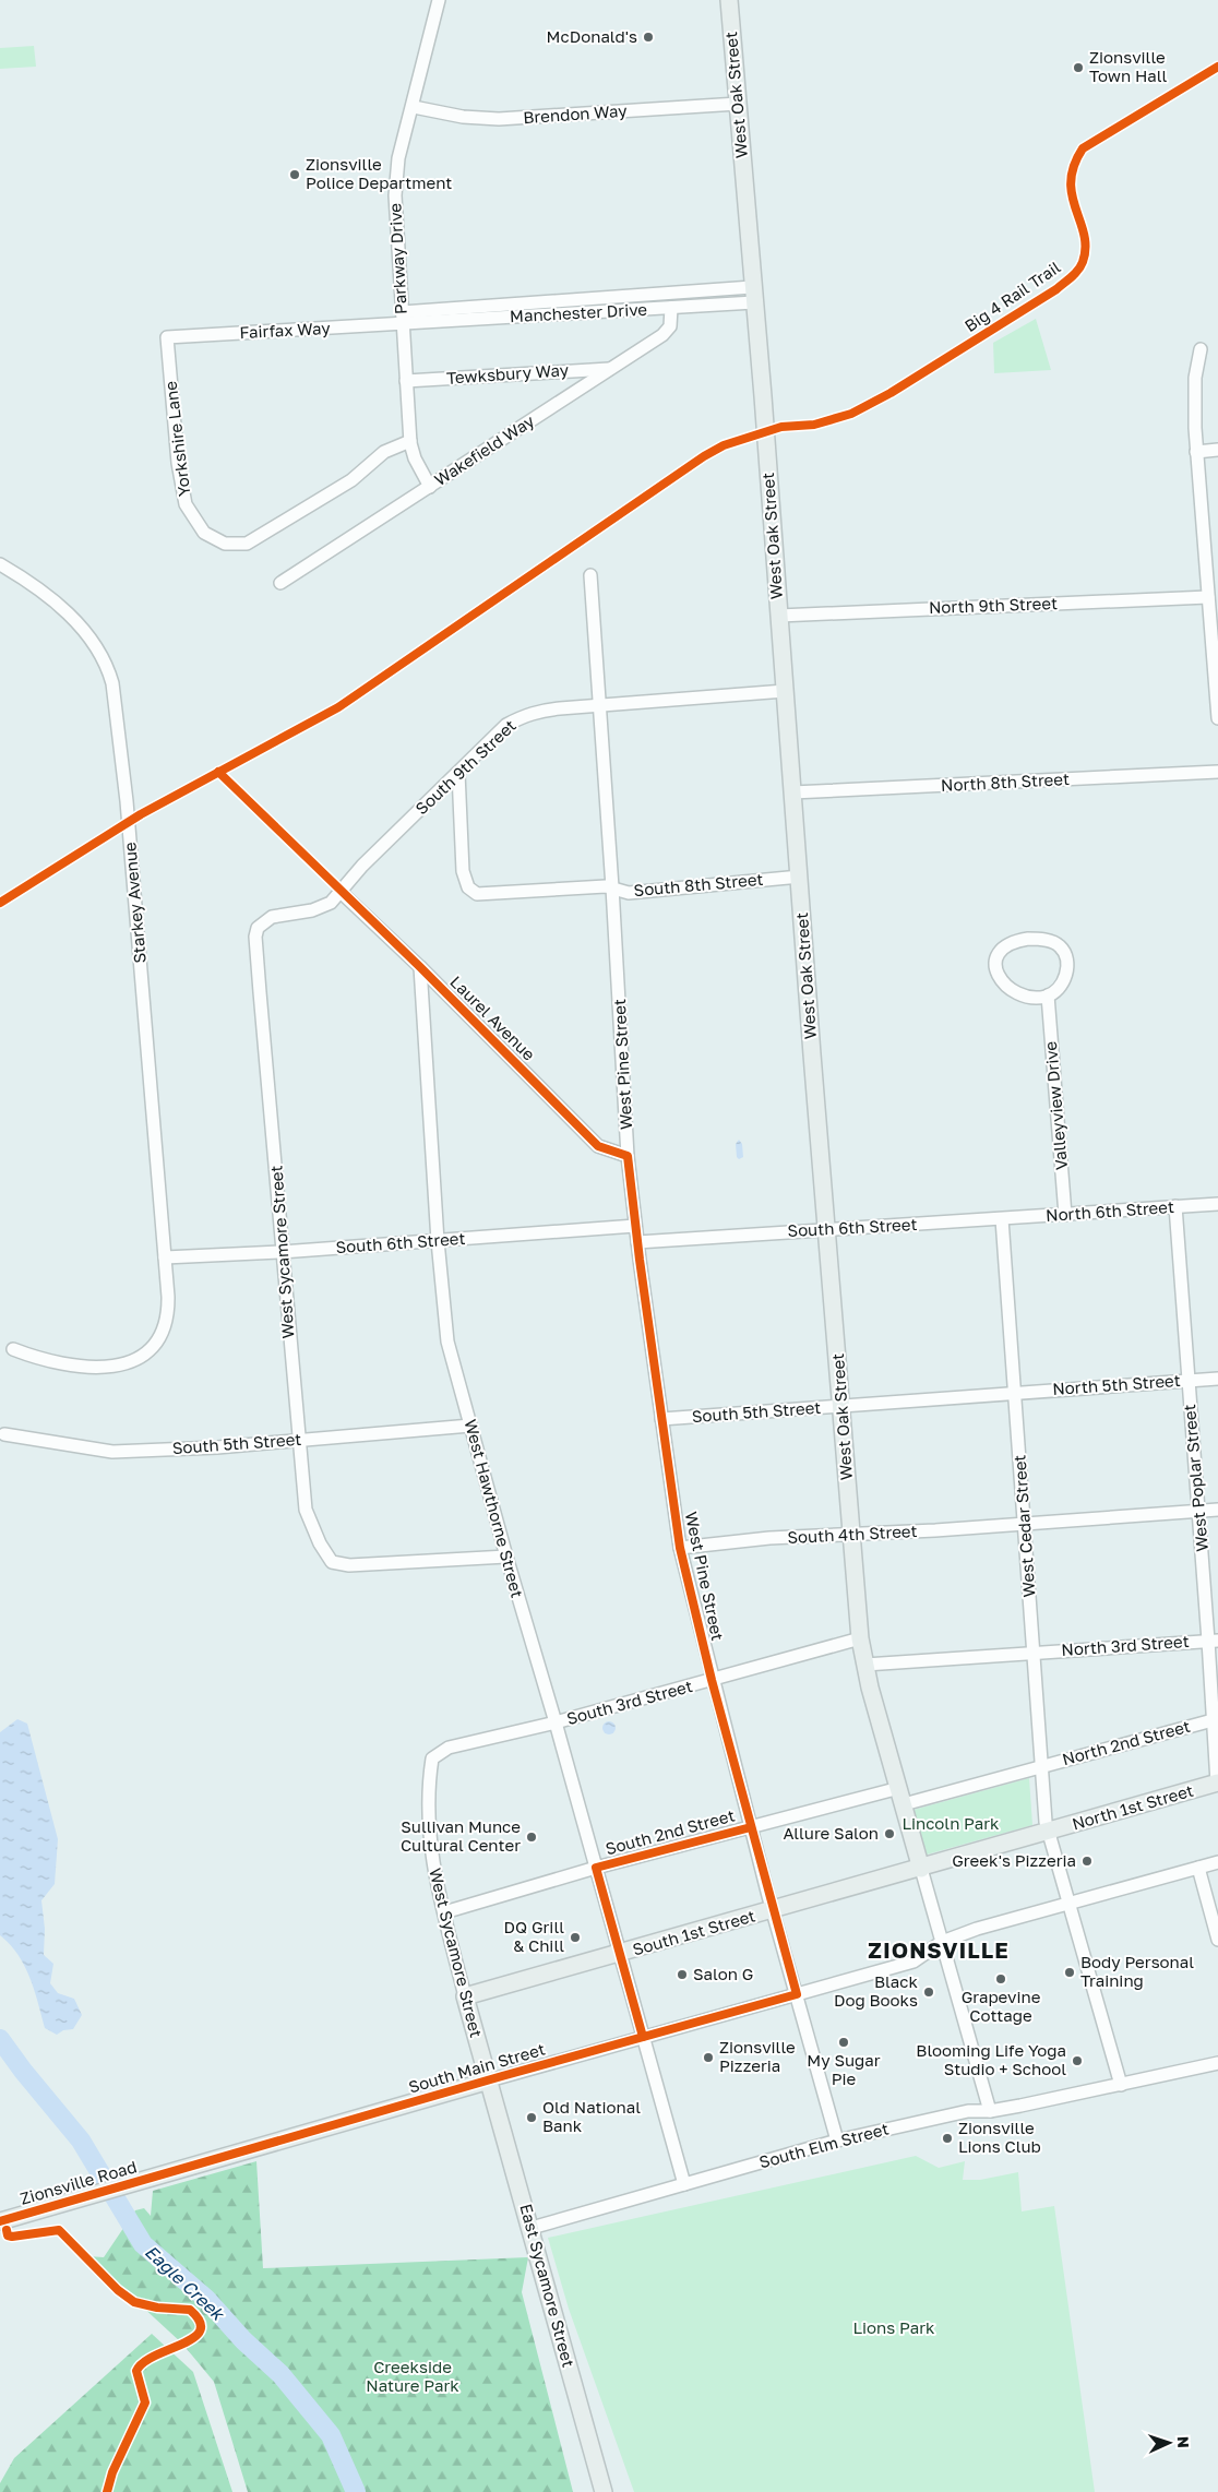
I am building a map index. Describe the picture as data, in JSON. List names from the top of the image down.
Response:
{
  "streets": {
    "main road": [
      "West Oak Street",
      "West Sycamore Street",
      "North 1st Street",
      "South 1st Street",
      "South Main Street",
      "Zionsville Road",
      "East Sycamore Street"
    ],
    "street": [
      "Brendon Way",
      "Parkway Drive",
      "Manchester Drive",
      "Fairfax Way",
      "Tewksbury Way",
      "Yorkshire Lane",
      "Wakefield Way",
      "North 9th Street",
      "South 9th Street",
      "North 8th Street",
      "South 8th Street",
      "Starkey Avenue",
      "Laurel Avenue",
      "West Pine Street",
      "Valleyview Drive",
      "North 6th Street",
      "South 6th Street",
      "North 5th Street",
      "South 5th Street",
      "West Poplar Street",
      "West Hawthorne Street",
      "West Cedar Street",
      "South 4th Street",
      "North 3rd Street",
      "South 3rd Street",
      "North 2nd Street",
      "South 2nd Street",
      "South Elm Street"
    ],
    "cycle path": ["Big 4 Rail Trail"]
  },
  "crossings": [
    ["West Oak Street", "Brendon Way"],
    ["West Oak Street", "Manchester Drive"],
    ["West Oak Street", "North 9th Street"],
    ["West Oak Street", "South 9th Street"],
    ["West Oak Street", "North 8th Street"],
    ["West Oak Street", "South 8th Street"],
    ["West Oak Street", "South 6th Street"],
    ["West Oak Street", "South 5th Street"],
    ["West Oak Street", "South 4th Street"],
    ["West Oak Street", "South 3rd Street"],
    ["West Oak Street", "South 2nd Street"],
    ["West Oak Street", "South 1st Street"],
    ["West Oak Street", "South Main Street"],
    ["West Oak Street", "South Elm Street"],
    ["Brendon Way", "Parkway Drive"],
    ["Parkway Drive", "Manchester Drive"],
    ["Parkway Drive", "Fairfax Way"],
    ["Parkway Drive", "Tewksbury Way"],
    ["Parkway Drive", "Yorkshire Lane"],
    ["Parkway Drive", "Wakefield Way"],
    ["Manchester Drive", "Fairfax Way"],
    ["Manchester Drive", "Wakefield Way"],
    ["Fairfax Way", "Yorkshire Lane"],
    ["Tewksbury Way", "Wakefield Way"],
    ["South 9th Street", "South 8th Street"],
    ["South 9th Street", "Laurel Avenue"],
    ["South 9th Street", "West Pine Street"],
    ["South 9th Street", "West Sycamore Street"],
    ["South 8th Street", "West Pine Street"],
    ["Starkey Avenue", "South 6th Street"],
    ["Laurel Avenue", "West Pine Street"],
    ["Laurel Avenue", "West Sycamore Street"],
    ["Laurel Avenue", "West Hawthorne Street"],
    ["West Pine Street", "South 6th Street"],
    ["West Pine Street", "South 5th Street"],
    ["West Pine Street", "South 4th Street"],
    ["West Pine Street", "South 3rd Street"],
    ["West Pine Street", "South 2nd Street"],
    ["West Pine Street", "South 1st Street"],
    ["West Pine Street", "South Main Street"],
    ["West Pine Street", "South Elm Street"],
    ["Valleyview Drive", "North 6th Street"],
    ["North 6th Street", "South 6th Street"],
    ["North 6th Street", "West Poplar Street"],
    ["North 6th Street", "West Cedar Street"],
    ["South 6th Street", "West Sycamore Street"],
    ["South 6th Street", "West Hawthorne Street"],
    ["South 6th Street", "West Cedar Street"],
    ["West Sycamore Street", "South 5th Street"],
    ["West Sycamore Street", "West Hawthorne Street"],
    ["West Sycamore Street", "South 3rd Street"],
    ["West Sycamore Street", "South 2nd Street"],
    ["West Sycamore Street", "South 1st Street"],
    ["West Sycamore Street", "South Main Street"],
    ["West Sycamore Street", "East Sycamore Street"],
    ["North 5th Street", "South 5th Street"],
    ["North 5th Street", "West Poplar Street"],
    ["North 5th Street", "West Cedar Street"],
    ["South 5th Street", "West Hawthorne Street"],
    ["South 5th Street", "West Cedar Street"],
    ["West Poplar Street", "South 4th Street"],
    ["West Poplar Street", "North 3rd Street"],
    ["West Poplar Street", "North 2nd Street"],
    ["West Poplar Street", "North 1st Street"],
    ["West Hawthorne Street", "South 3rd Street"],
    ["West Hawthorne Street", "South 2nd Street"],
    ["West Hawthorne Street", "South 1st Street"],
    ["West Hawthorne Street", "South Main Street"],
    ["West Hawthorne Street", "South Elm Street"],
    ["West Cedar Street", "South 4th Street"],
    ["West Cedar Street", "North 3rd Street"],
    ["West Cedar Street", "North 2nd Street"],
    ["West Cedar Street", "North 1st Street"],
    ["West Cedar Street", "South 1st Street"],
    ["West Cedar Street", "South Main Street"],
    ["West Cedar Street", "South Elm Street"],
    ["North 1st Street", "South 1st Street"],
    ["South Main Street", "Zionsville Road"],
    ["South Main Street", "East Sycamore Street"],
    ["South Elm Street", "East Sycamore Street"]
  ],
  "districts": ["ZIONSVILLE"],
  "water": ["Eagle Creek"],
  "parks": ["Lincoln Park", "Lions Park", "Creekside Nature Park"],
  "places": [
    "McDonald's",
    "Zionsville Town Hall",
    "Zionsville Police Department",
    "Allure Salon",
    "Sullivan Munce Cultural Center",
    "Greek's Pizzeria",
    "DQ Grill & Chill",
    "Body Personal Training",
    "Salon G",
    "Grapevine Cottage",
    "Black Dog Books",
    "My Sugar Pie",
    "Zionsville Pizzeria",
    "Blooming Life Yoga Studio + School",
    "Old National Bank",
    "Zionsville Lions Club"
  ],
  "north": "right"
}
